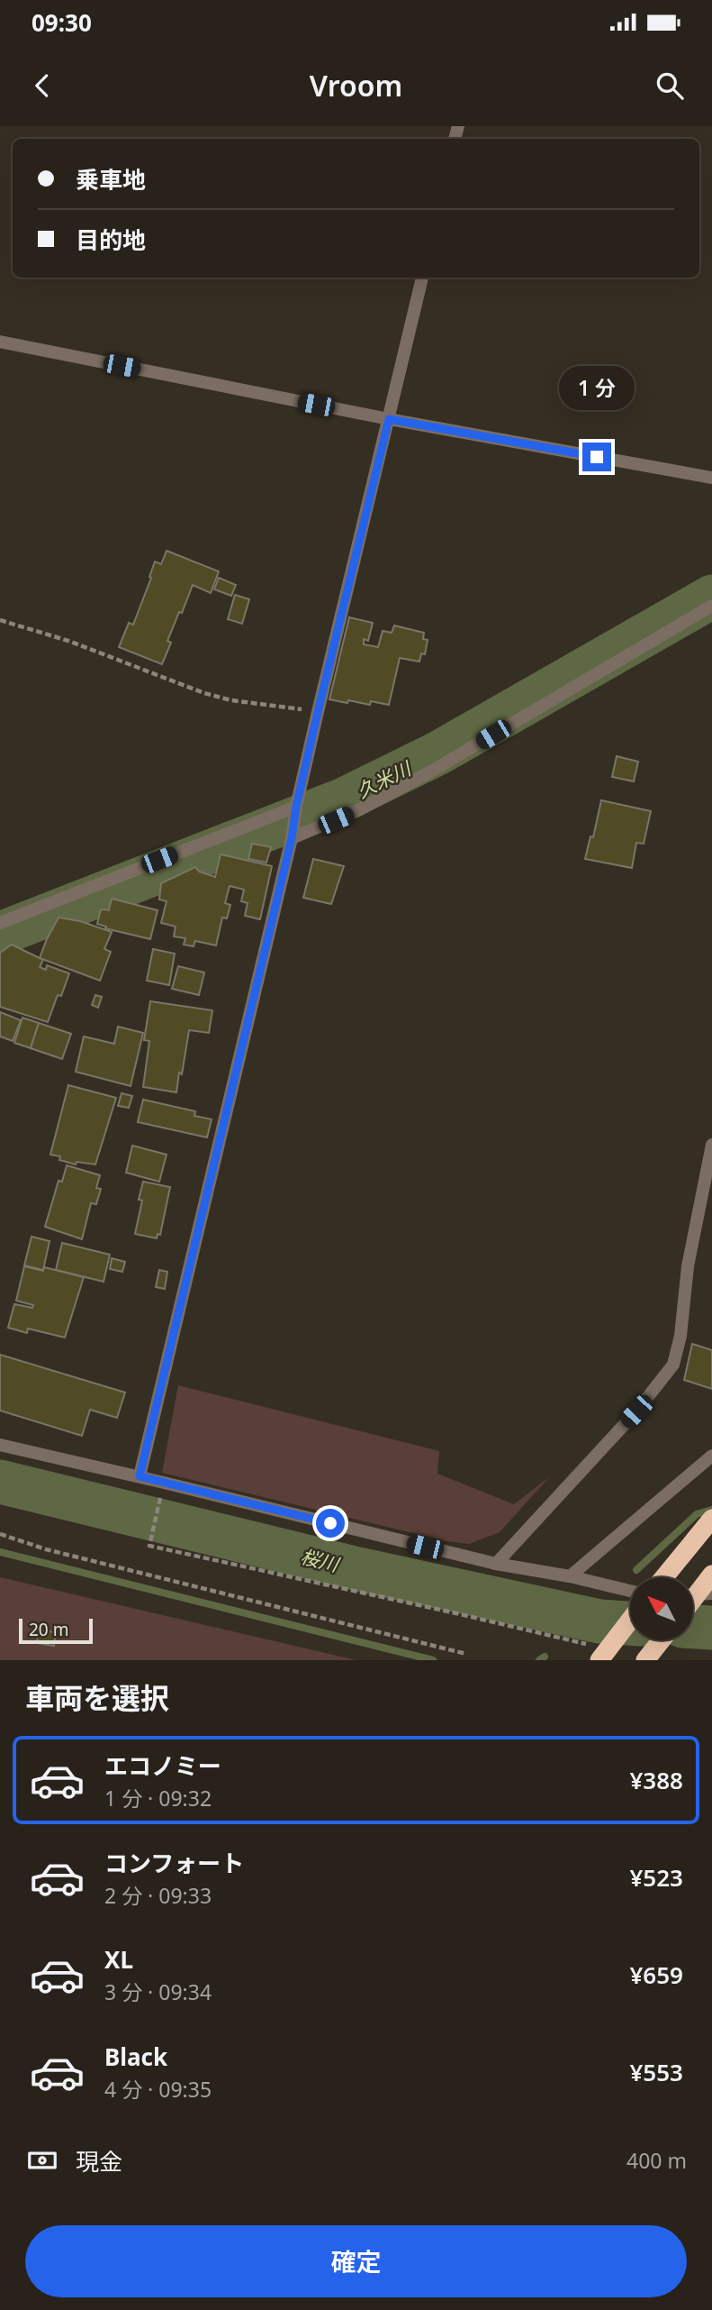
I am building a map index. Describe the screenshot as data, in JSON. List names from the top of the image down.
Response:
{
  "water": ["久米川", "桜川"],
  "scale_bar": "20 m",
  "north": "top left",
  "page": {
    "status": "09:30",
    "header": "Vroom",
    "banner": ["乗車地", "目的地"],
    "bubble": "1 分",
    "scale": "20 m",
    "heading": "車両を選択",
    "list": [
      {
        "name": "エコノミー",
        "note": "1 分 · 09:32",
        "value": "¥388"
      },
      {
        "name": "コンフォート",
        "note": "2 分 · 09:33",
        "value": "¥523"
      },
      {
        "name": "XL",
        "note": "3 分 · 09:34",
        "value": "¥659"
      },
      {
        "name": "Black",
        "note": "4 分 · 09:35",
        "value": "¥553"
      }
    ],
    "pay": ["現金", "400 m"],
    "buttons": "確定"
  }
}
